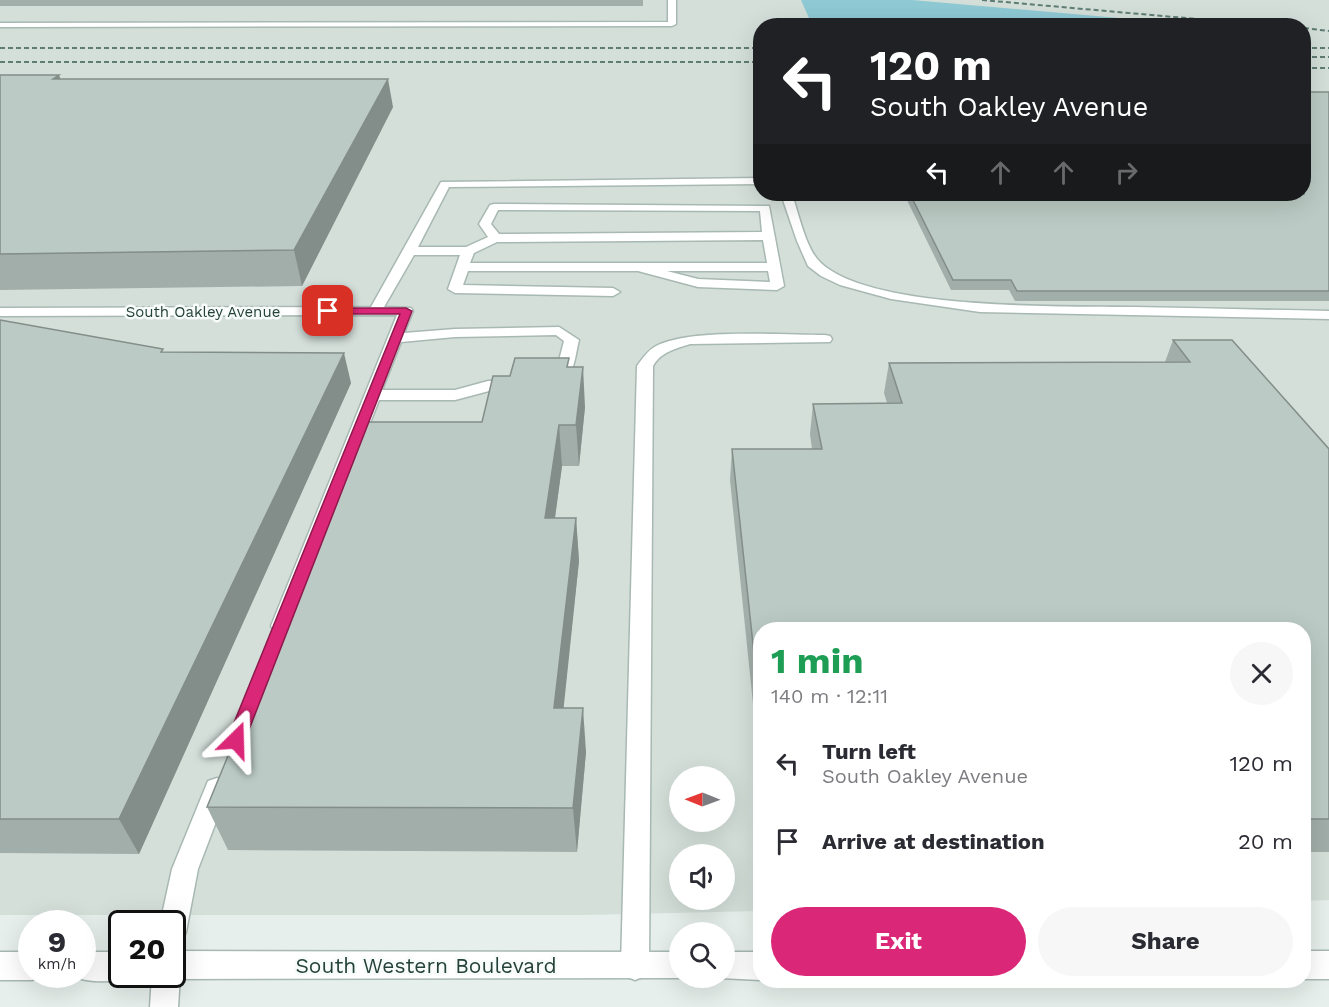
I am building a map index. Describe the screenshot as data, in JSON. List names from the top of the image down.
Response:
{
  "streets": {
    "street": ["South Oakley Avenue", "South Western Boulevard"]
  },
  "north": "left",
  "page": {
    "turn": ["120 m", "South Oakley Avenue"],
    "heading": ["1 min", "140 m · 12:11"],
    "list": [
      {
        "name": "Turn left",
        "note": "South Oakley Avenue",
        "value": "120 m"
      },
      {
        "name": "Arrive at destination",
        "value": "20 m"
      }
    ],
    "buttons": ["Exit", "Share"],
    "speed": "9 km/h",
    "limit": "20"
  }
}
